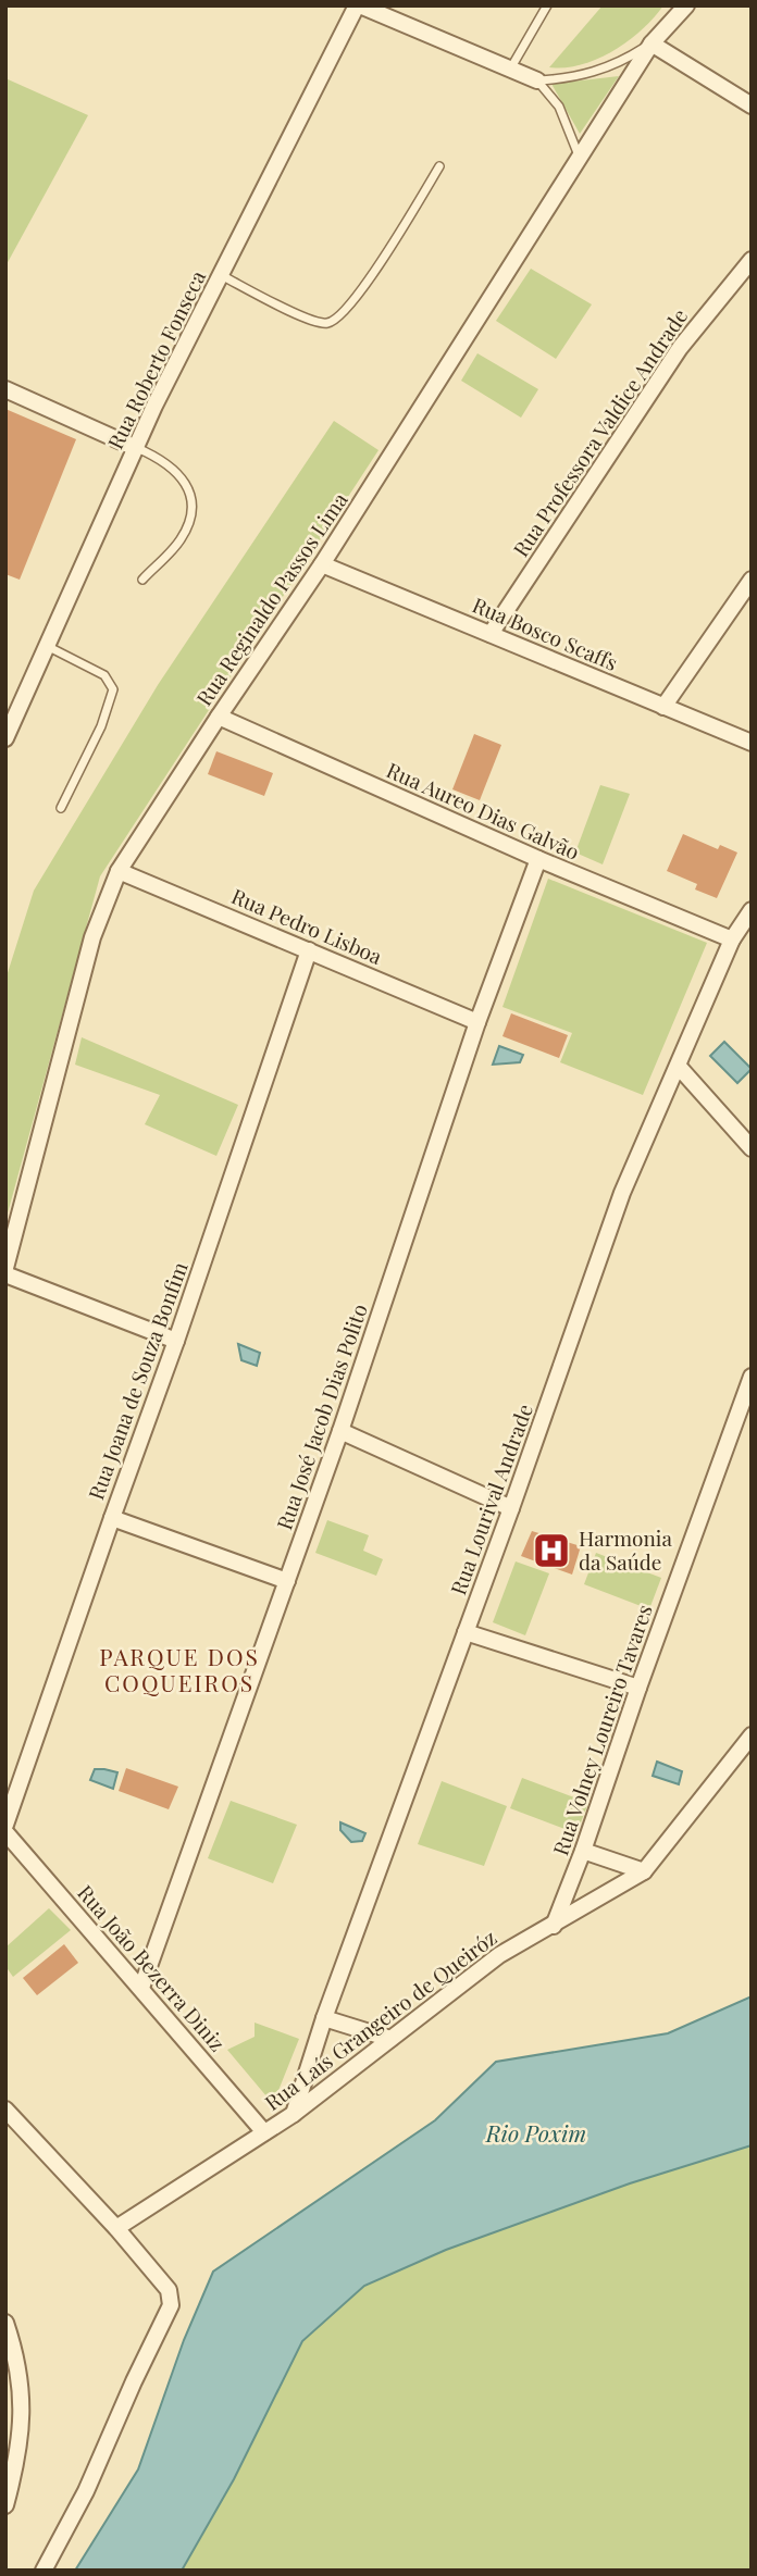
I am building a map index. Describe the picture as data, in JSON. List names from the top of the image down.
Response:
{
  "streets": {
    "street": [
      "Rua Roberto Fonseca",
      "Rua Professora Valdice Andrade",
      "Rua Reginaldo Passos Lima",
      "Rua Bosco Scaffs",
      "Rua Aureo Dias Galvão",
      "Rua Pedro Lisboa",
      "Rua Joana de Souza Bonfim",
      "Rua José Jacob Dias Polito",
      "Rua Lourival Andrade",
      "Rua Volney Loureiro Tavares",
      "Rua João Bezerra Diniz",
      "Rua Laís Grangeiro de Queiróz"
    ]
  },
  "crossings": [
    ["Rua Professora Valdice Andrade", "Rua Bosco Scaffs"],
    ["Rua Reginaldo Passos Lima", "Rua Bosco Scaffs"],
    ["Rua Reginaldo Passos Lima", "Rua Aureo Dias Galvão"],
    ["Rua Reginaldo Passos Lima", "Rua Pedro Lisboa"],
    ["Rua Aureo Dias Galvão", "Rua José Jacob Dias Polito"],
    ["Rua Aureo Dias Galvão", "Rua Lourival Andrade"],
    ["Rua Pedro Lisboa", "Rua Joana de Souza Bonfim"],
    ["Rua Pedro Lisboa", "Rua José Jacob Dias Polito"],
    ["Rua José Jacob Dias Polito", "Rua João Bezerra Diniz"],
    ["Rua Lourival Andrade", "Rua Laís Grangeiro de Queiróz"],
    ["Rua Volney Loureiro Tavares", "Rua Laís Grangeiro de Queiróz"],
    ["Rua João Bezerra Diniz", "Rua Laís Grangeiro de Queiróz"]
  ],
  "districts": ["PARQUE DOS COQUEIROS"],
  "water": ["Rio Poxim"],
  "places": {
    "hospital": ["Harmonia da Saúde"]
  }
}
